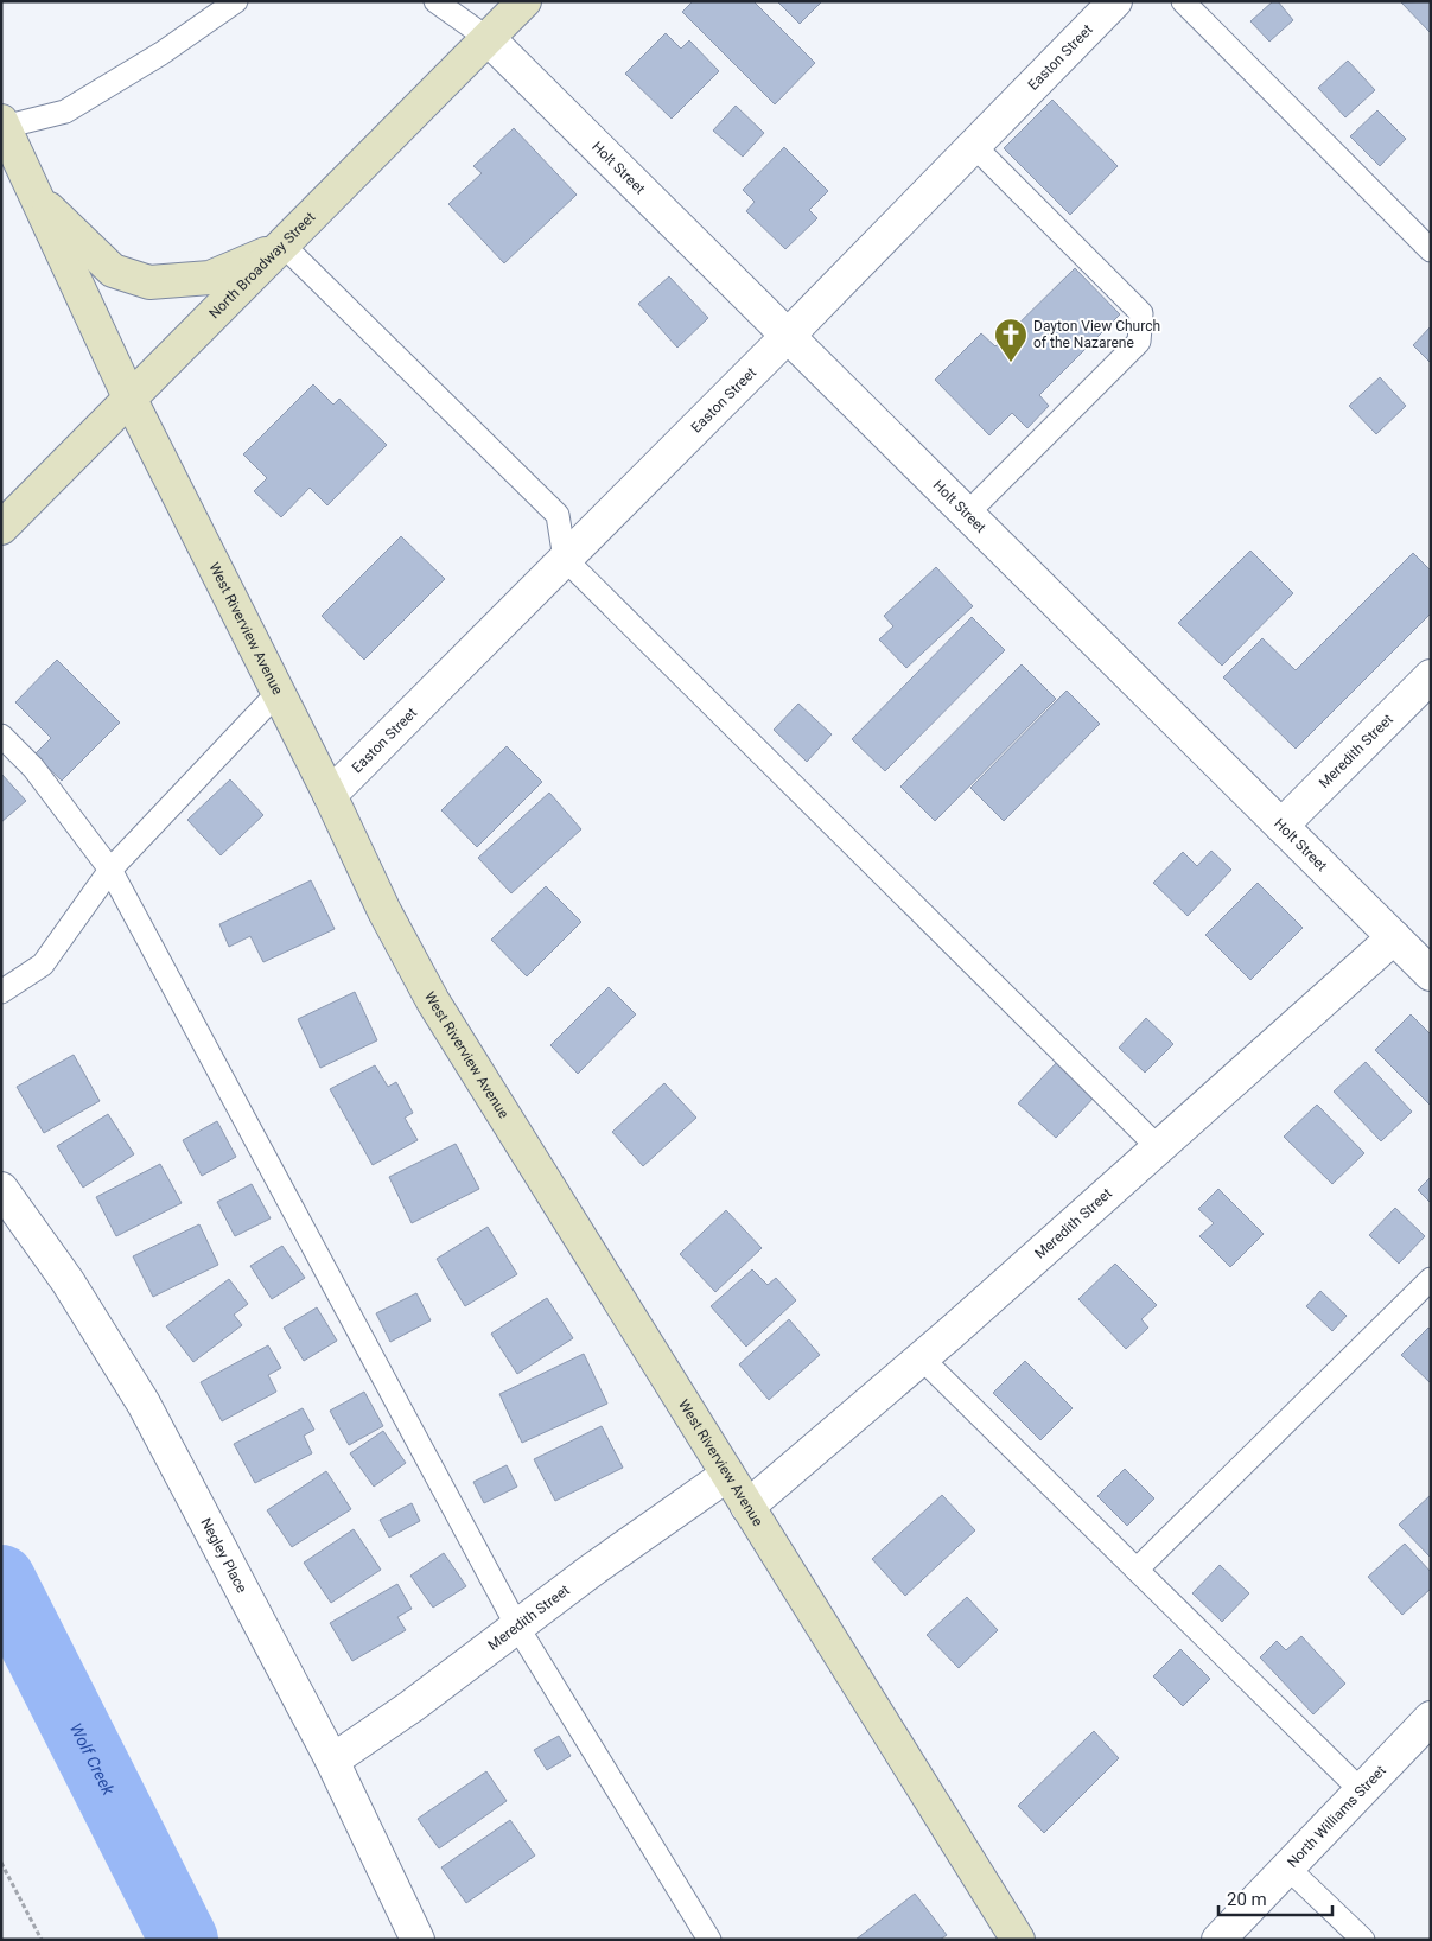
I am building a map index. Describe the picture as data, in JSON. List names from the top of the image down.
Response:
{
  "streets": {
    "street": [
      "Easton Street",
      "Holt Street",
      "North Broadway Street",
      "West Riverview Avenue",
      "Meredith Street",
      "Negley Place",
      "North Williams Street"
    ]
  },
  "crossings": [
    ["Easton Street", "Holt Street"],
    ["Easton Street", "West Riverview Avenue"],
    ["Holt Street", "North Broadway Street"],
    ["Holt Street", "Meredith Street"],
    ["North Broadway Street", "West Riverview Avenue"],
    ["West Riverview Avenue", "Meredith Street"],
    ["Meredith Street", "Negley Place"]
  ],
  "water": ["Wolf Creek"],
  "places": {
    "church": ["Dayton View Church of the Nazarene"]
  },
  "scale_bar": "20 m"
}
